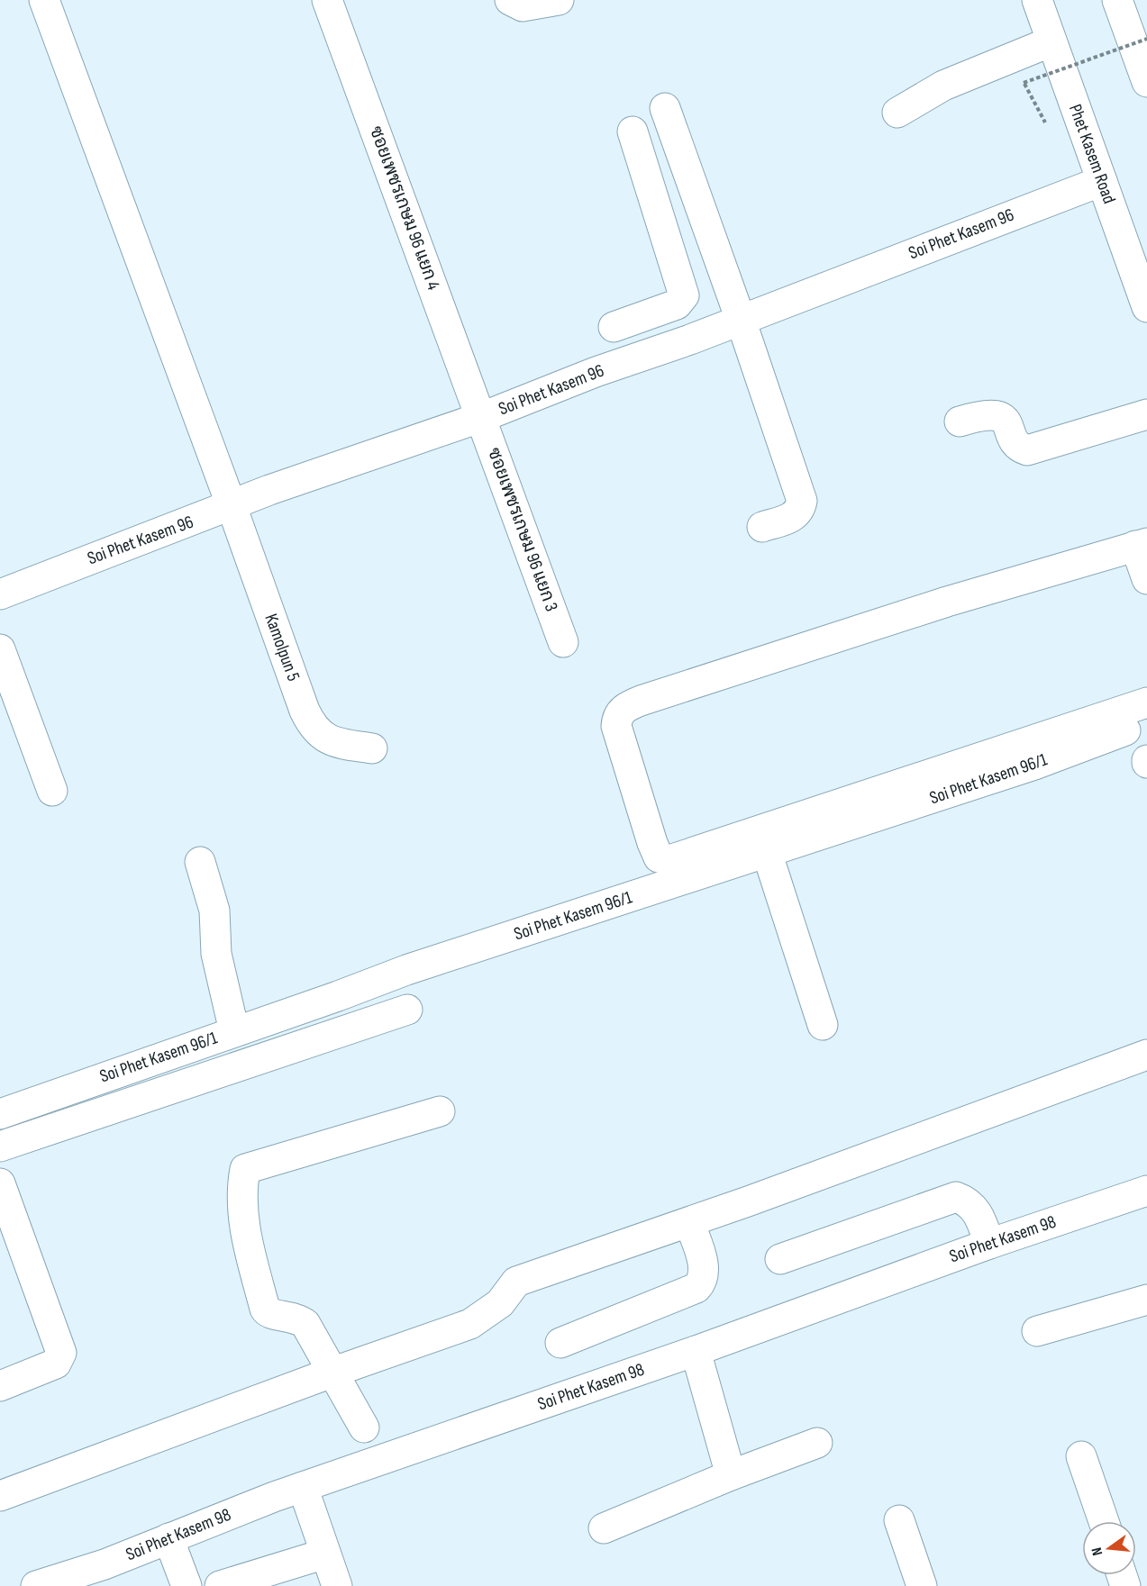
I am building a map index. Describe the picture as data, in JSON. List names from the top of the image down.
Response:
{
  "streets": {
    "street": [
      "Phet Kasem Road",
      "ซอยเพชรเกษม 96 แยก 4",
      "Soi Phet Kasem 96",
      "ซอยเพชรเกษม 96 แยก 3",
      "Kamolpun 5",
      "Soi Phet Kasem 96/1",
      "Soi Phet Kasem 98"
    ]
  },
  "crossings": [
    ["Phet Kasem Road", "Soi Phet Kasem 96"],
    ["ซอยเพชรเกษม 96 แยก 4", "Soi Phet Kasem 96"],
    ["ซอยเพชรเกษม 96 แยก 4", "ซอยเพชรเกษม 96 แยก 3"],
    ["Soi Phet Kasem 96", "ซอยเพชรเกษม 96 แยก 3"],
    ["Soi Phet Kasem 96", "Kamolpun 5"]
  ],
  "north": "left"
}
